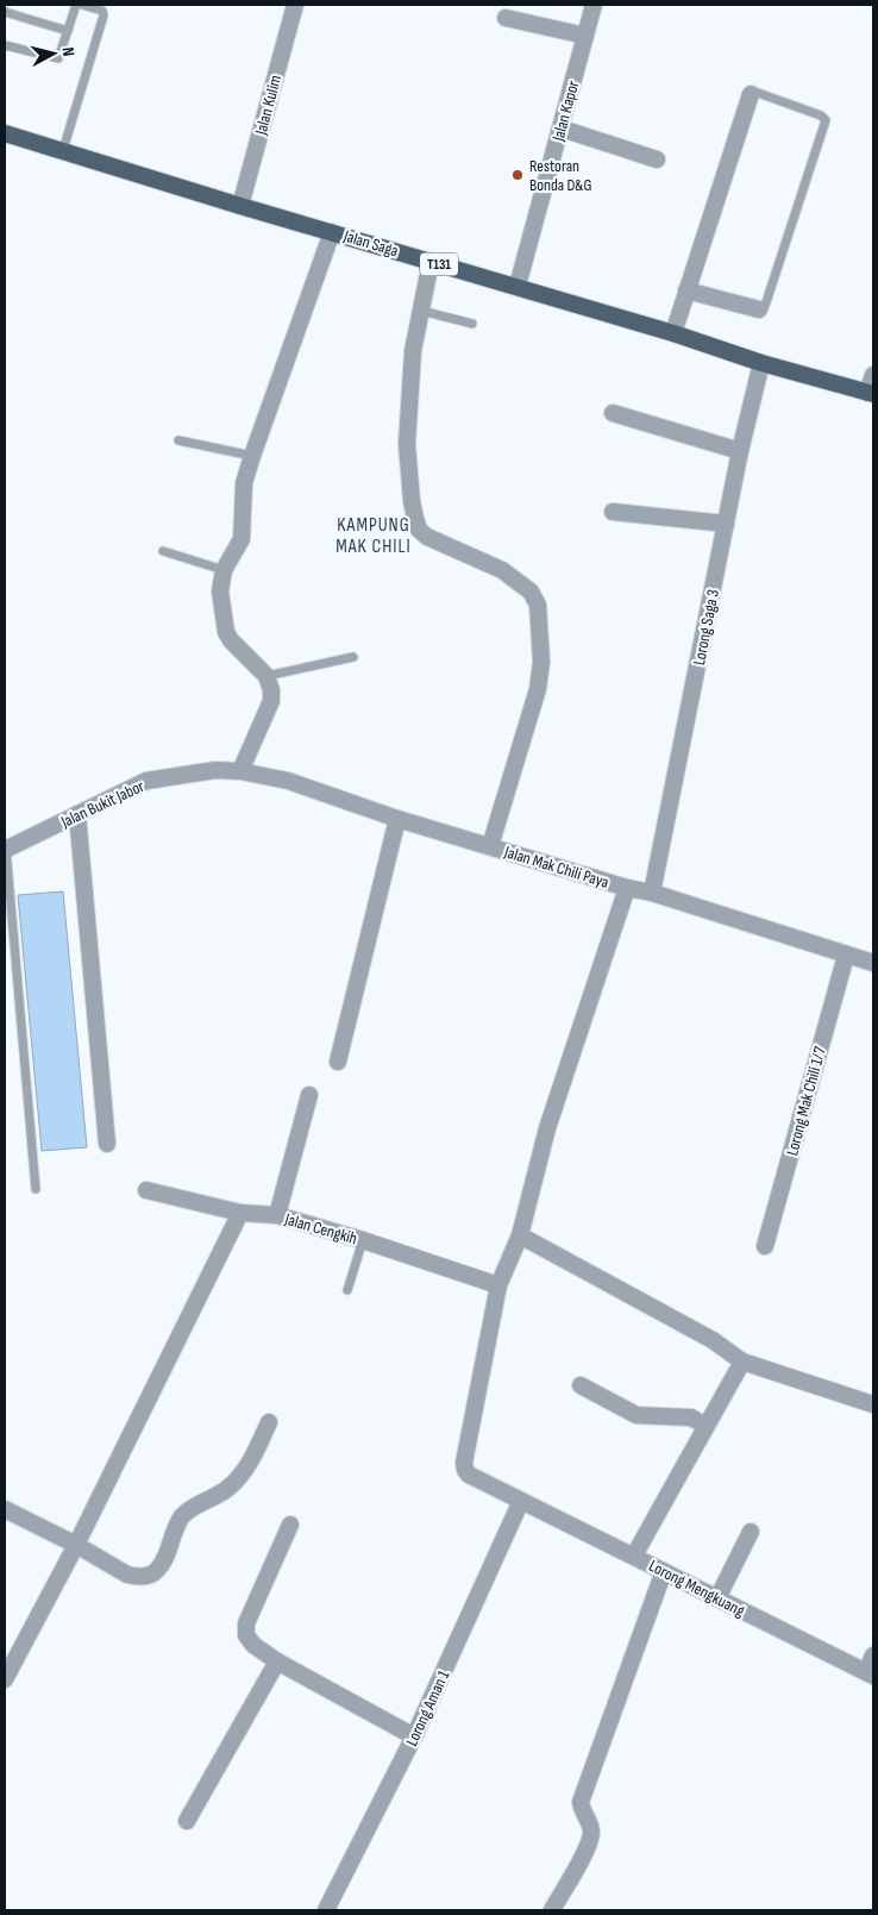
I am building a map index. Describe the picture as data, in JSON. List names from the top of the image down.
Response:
{
  "streets": {
    "main road": ["Jalan Saga", "T131"],
    "street": [
      "Jalan Kulim",
      "Jalan Kapor",
      "Lorong Saga 3",
      "Jalan Bukit Jabor",
      "Jalan Mak Chili Paya",
      "Lorong Mak Chili 1/7",
      "Jalan Cengkih",
      "Lorong Mengkuang",
      "Lorong Aman 1"
    ]
  },
  "crossings": [
    ["Jalan Kulim", "Jalan Saga"],
    ["Jalan Kapor", "Jalan Saga"],
    ["Jalan Saga", "Lorong Saga 3"],
    ["Lorong Saga 3", "Jalan Mak Chili Paya"],
    ["Jalan Bukit Jabor", "Jalan Mak Chili Paya"],
    ["Jalan Mak Chili Paya", "Lorong Mak Chili 1/7"],
    ["Jalan Cengkih", "Lorong Mengkuang"],
    ["Lorong Mengkuang", "Lorong Aman 1"]
  ],
  "districts": ["KAMPUNG MAK CHILI"],
  "places": ["Restoran Bonda D&G"],
  "north": "right"
}
